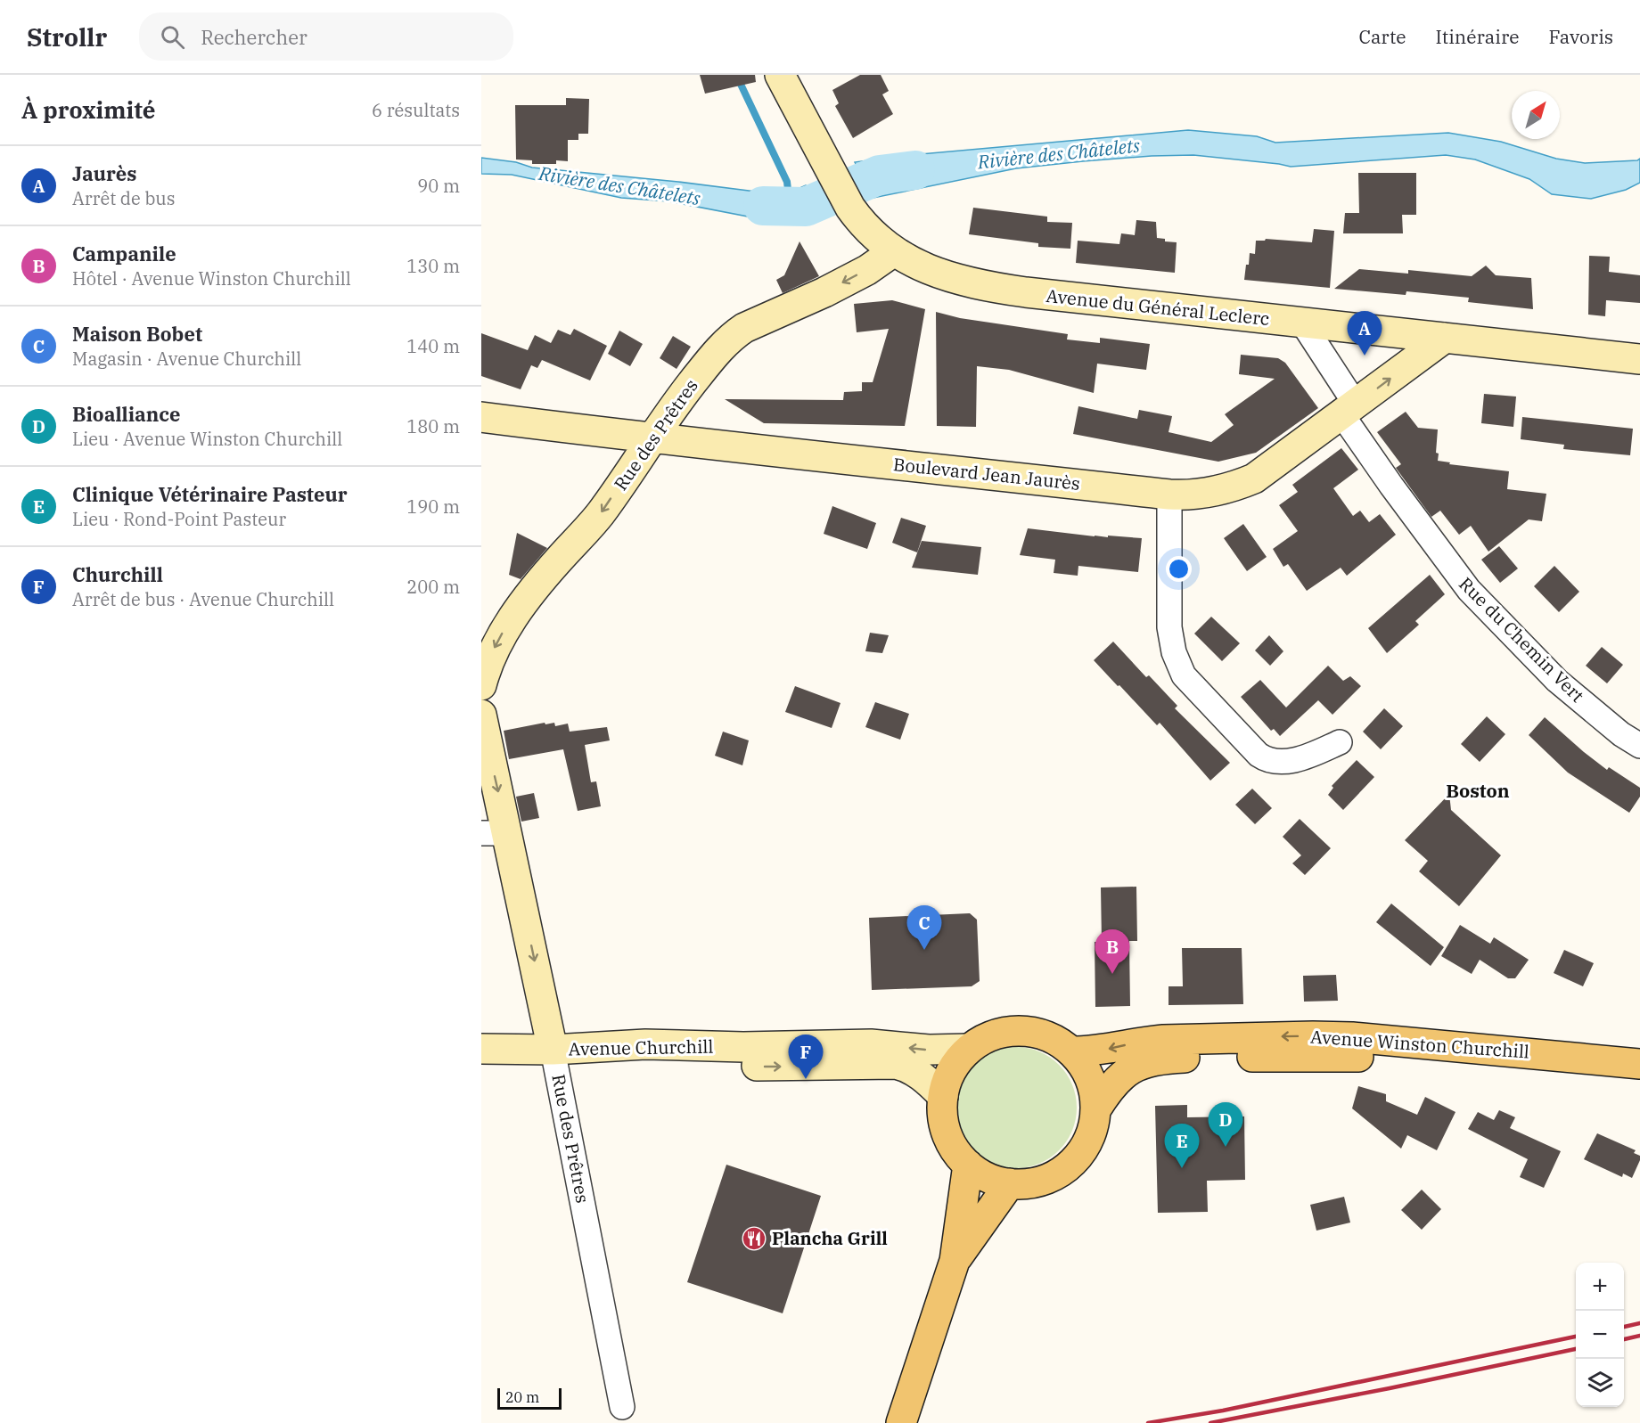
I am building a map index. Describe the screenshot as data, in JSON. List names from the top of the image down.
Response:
{
  "streets": {
    "main road": ["Avenue Winston Churchill"],
    "street": [
      "Avenue du Général Leclerc",
      "Rue des Prêtres",
      "Boulevard Jean Jaurès",
      "Rue du Chemin Vert",
      "Avenue Churchill"
    ]
  },
  "crossings": [
    ["Avenue du Général Leclerc", "Rue des Prêtres"],
    ["Avenue du Général Leclerc", "Boulevard Jean Jaurès"],
    ["Avenue du Général Leclerc", "Rue du Chemin Vert"],
    ["Rue des Prêtres", "Boulevard Jean Jaurès"],
    ["Rue des Prêtres", "Avenue Churchill"],
    ["Boulevard Jean Jaurès", "Rue du Chemin Vert"],
    ["Avenue Winston Churchill", "Avenue Churchill"]
  ],
  "one_way": ["Rue des Prêtres"],
  "districts": ["Boston"],
  "water": ["Rivière des Châtelets"],
  "places": {
    "restaurant": ["Plancha Grill"]
  },
  "scale_bar": "20 m",
  "north": "top right",
  "page": {
    "header": "Strollr",
    "search": "Rechercher",
    "nav": ["Carte", "Itinéraire", "Favoris"],
    "heading": ["À proximité", "6 résultats"],
    "list": [
      {
        "mark": "A",
        "name": "Jaurès",
        "note": "Arrêt de bus",
        "value": "90 m"
      },
      {
        "mark": "B",
        "name": "Campanile",
        "note": "Hôtel · Avenue Winston Churchill",
        "value": "130 m"
      },
      {
        "mark": "C",
        "name": "Maison Bobet",
        "note": "Magasin · Avenue Churchill",
        "value": "140 m"
      },
      {
        "mark": "D",
        "name": "Bioalliance",
        "note": "Lieu · Avenue Winston Churchill",
        "value": "180 m"
      },
      {
        "mark": "E",
        "name": "Clinique Vétérinaire Pasteur",
        "note": "Lieu · Rond-Point Pasteur",
        "value": "190 m"
      },
      {
        "mark": "F",
        "name": "Churchill",
        "note": "Arrêt de bus · Avenue Churchill",
        "value": "200 m"
      }
    ],
    "pins": [
      "A",
      "C",
      "B",
      "F",
      "D",
      "E"
    ],
    "map_buttons": ["+", "−"],
    "scale": "20 m"
  }
}
